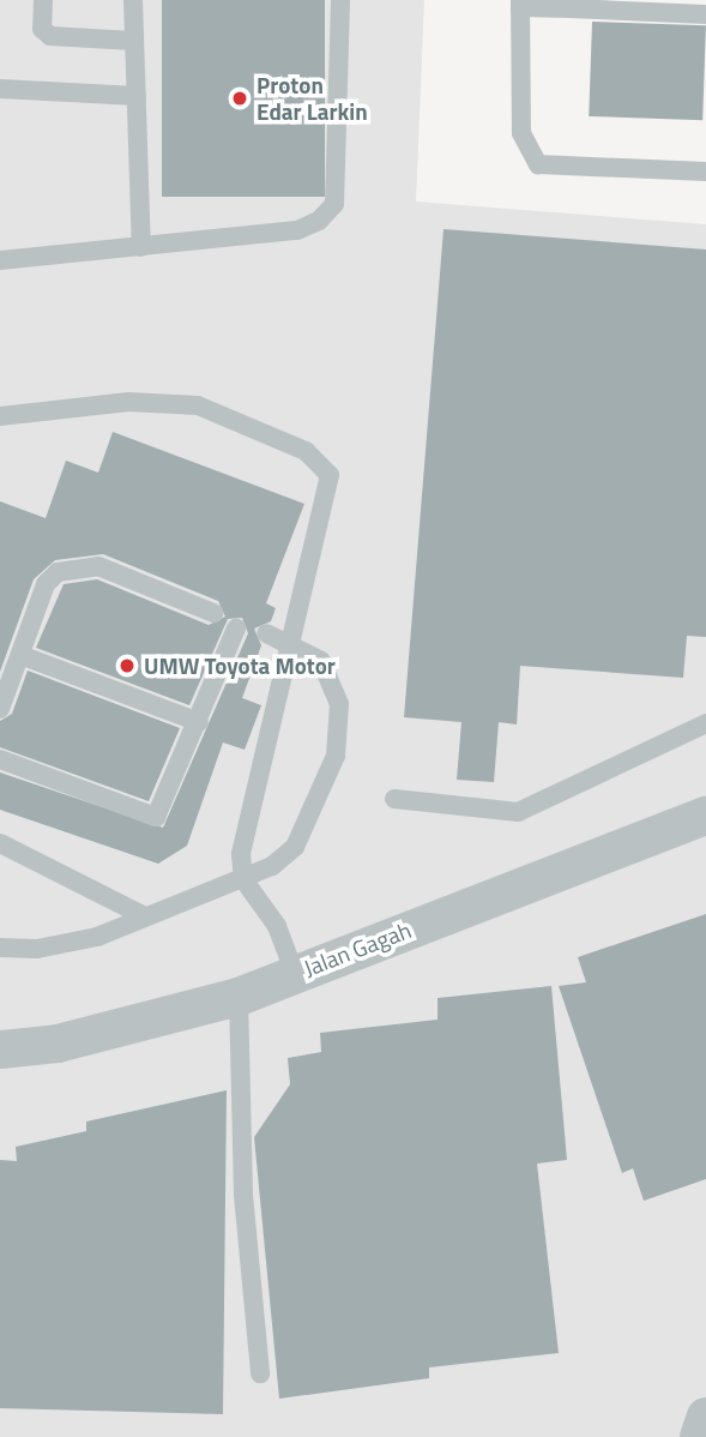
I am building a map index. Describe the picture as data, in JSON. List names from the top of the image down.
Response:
{
  "streets": {
    "street": ["Jalan Gagah"]
  },
  "places": ["Proton Edar Larkin", "UMW Toyota Motor"]
}
